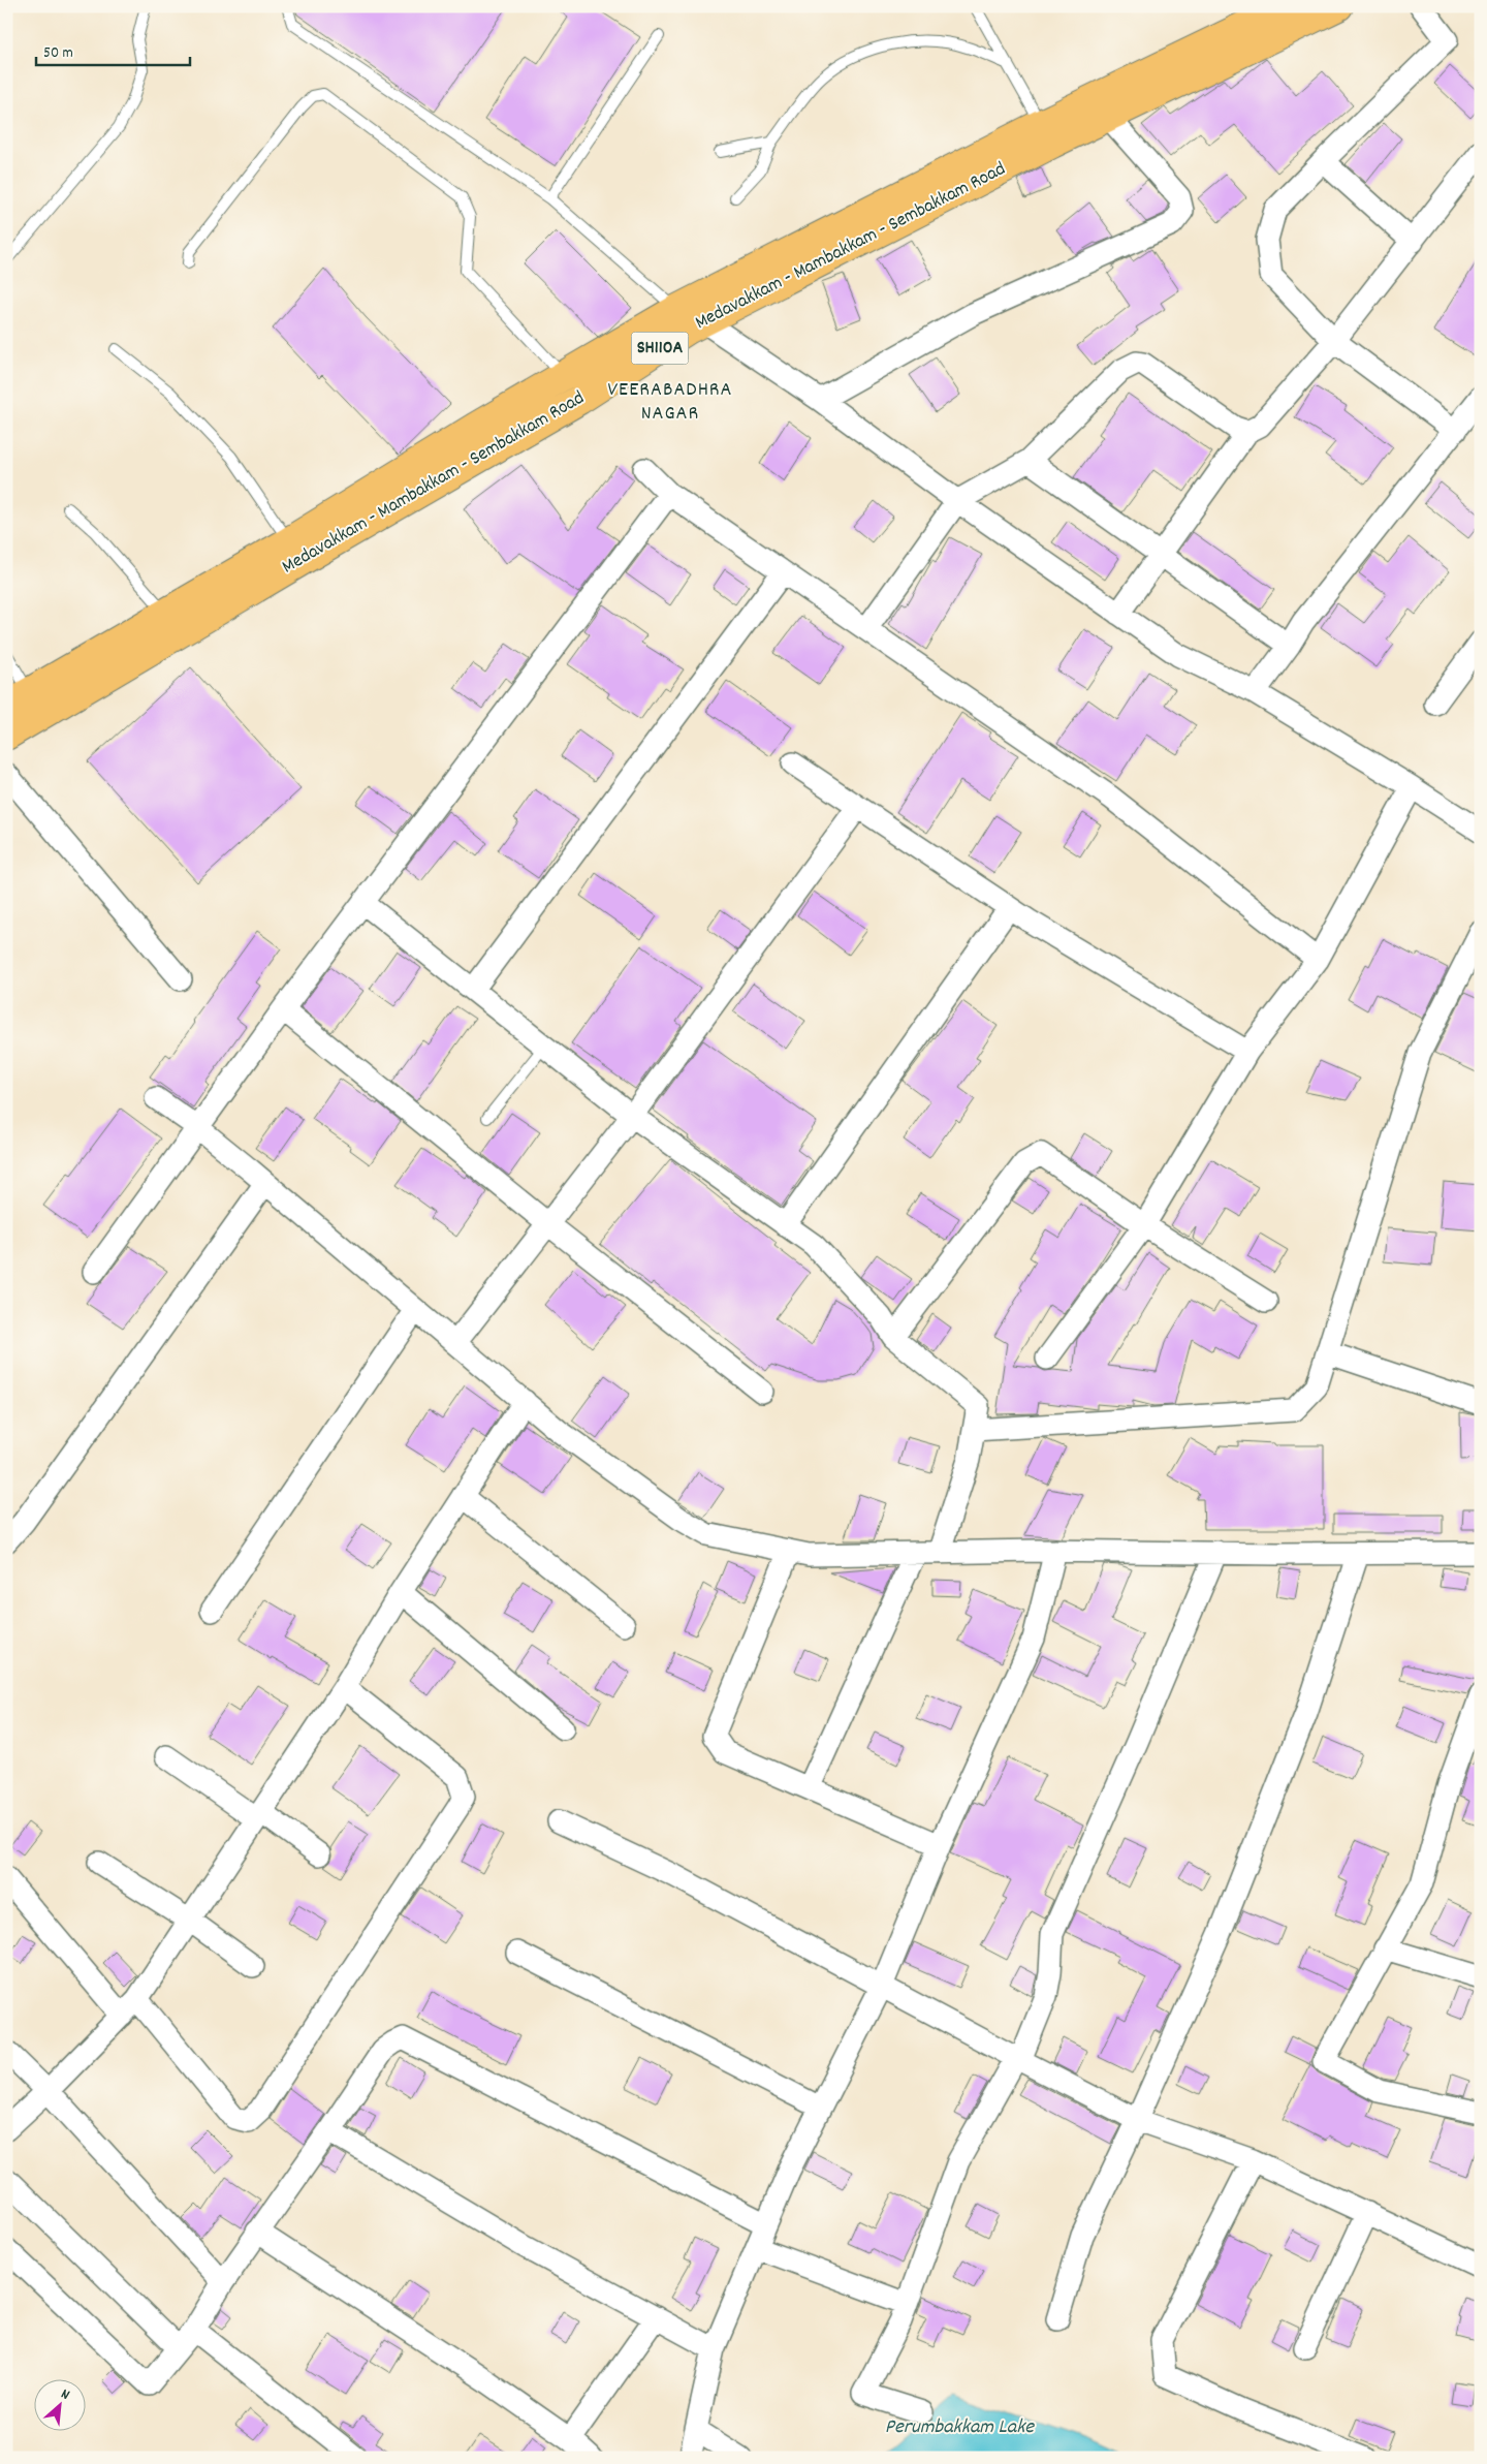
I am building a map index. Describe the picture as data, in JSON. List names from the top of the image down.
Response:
{
  "streets": {
    "main road": ["Medavakkam - Mambakkam - Sembakkam Road", "SH110A"]
  },
  "districts": ["VEERABADHRA NAGAR"],
  "water": ["Perumbakkam Lake"],
  "scale_bar": "50 m",
  "north": "top right"
}
